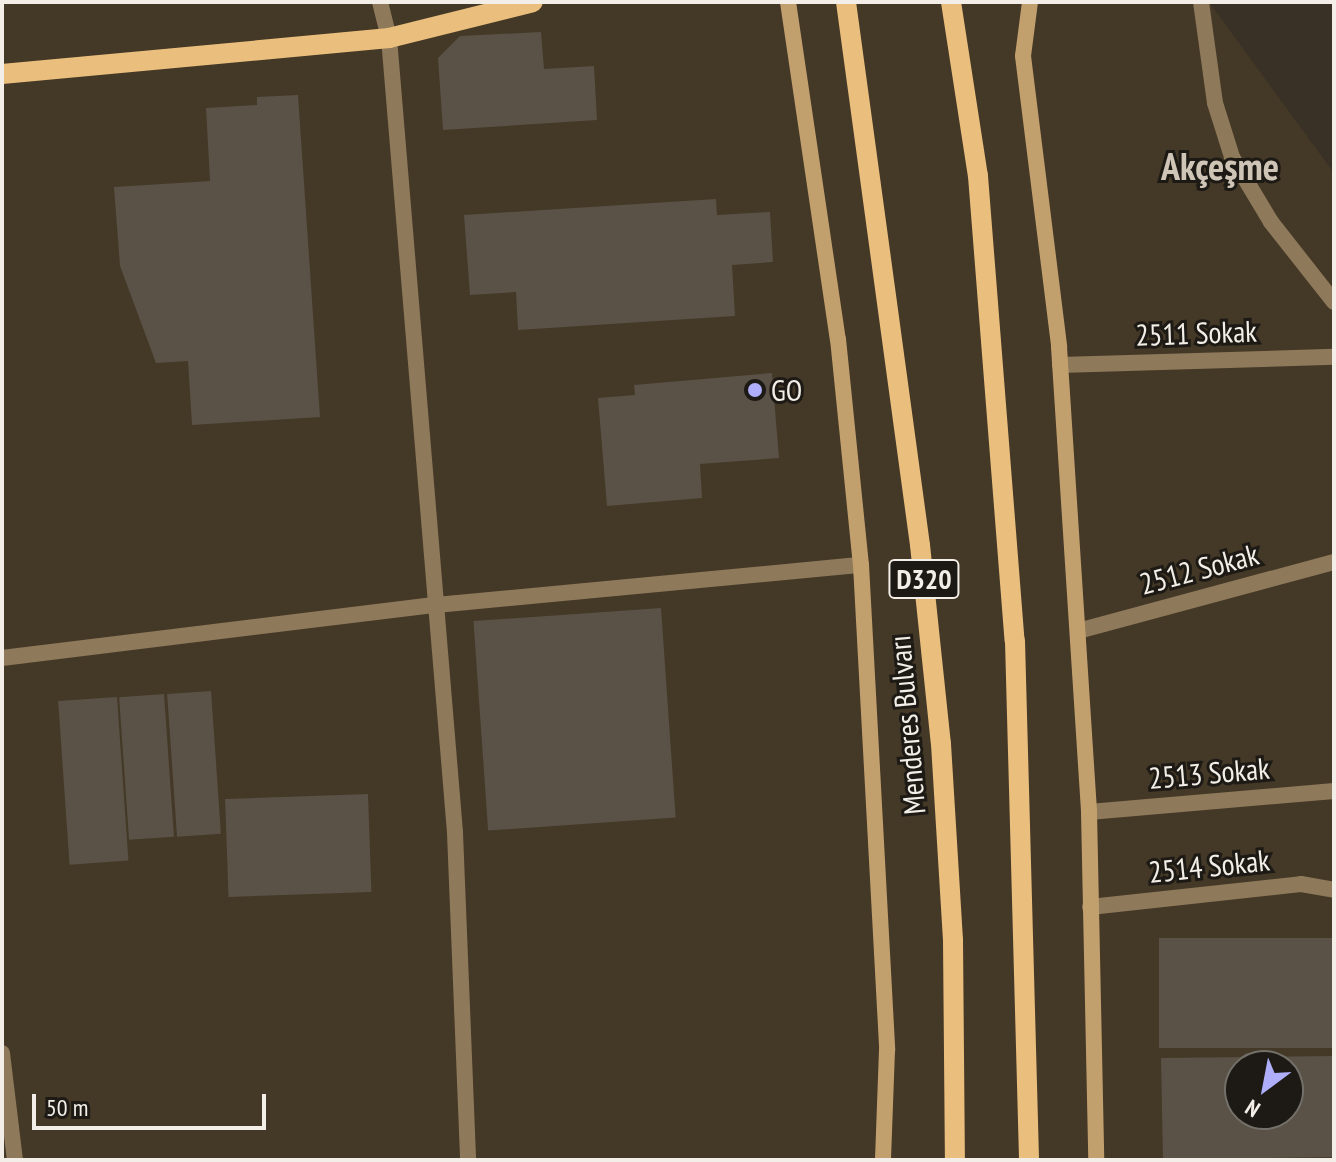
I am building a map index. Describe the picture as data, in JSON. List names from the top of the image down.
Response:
{
  "streets": {
    "main road": ["D320", "Menderes Bulvarı"],
    "street": [
      "2511 Sokak",
      "2512 Sokak",
      "2513 Sokak",
      "2514 Sokak"
    ]
  },
  "districts": ["Akçeşme"],
  "places": ["GO"],
  "scale_bar": "50 m",
  "north": "bottom left"
}
